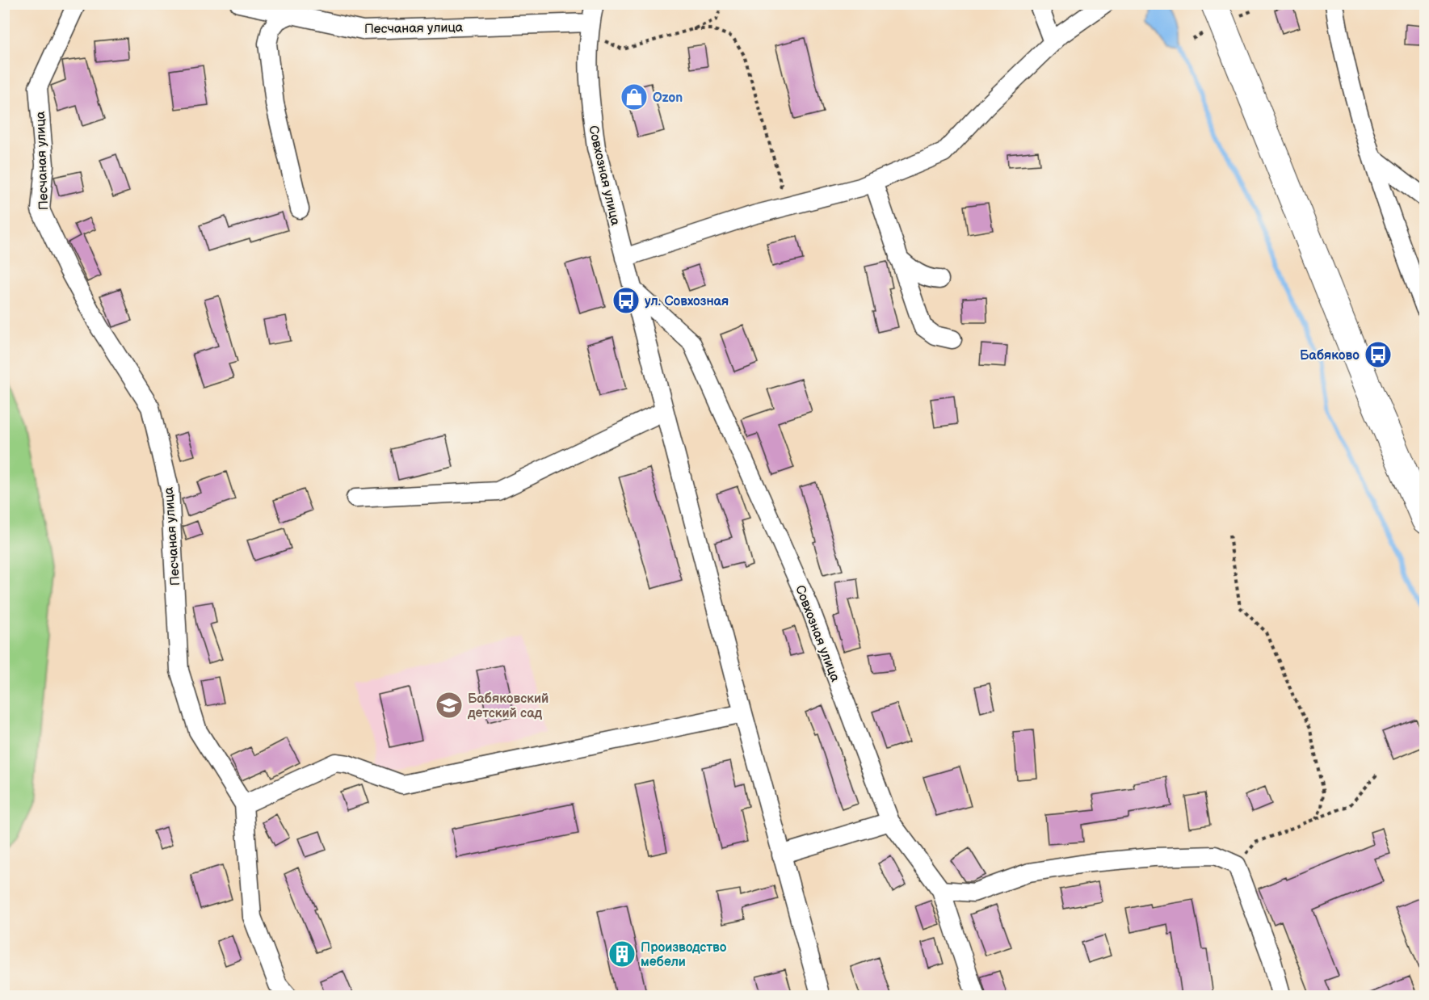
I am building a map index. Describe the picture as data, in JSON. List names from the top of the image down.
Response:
{
  "streets": {
    "street": ["Песчаная улица", "Совхозная улица"]
  },
  "crossings": [
    ["Песчаная улица", "Совхозная улица"]
  ],
  "places": {
    "shop": ["Ozon"],
    "bus stop": ["ул. Совхозная", "Бабяково"],
    "school or university": ["Бабяковский детский сад"],
    "building": ["Производство мебели"]
  }
}
